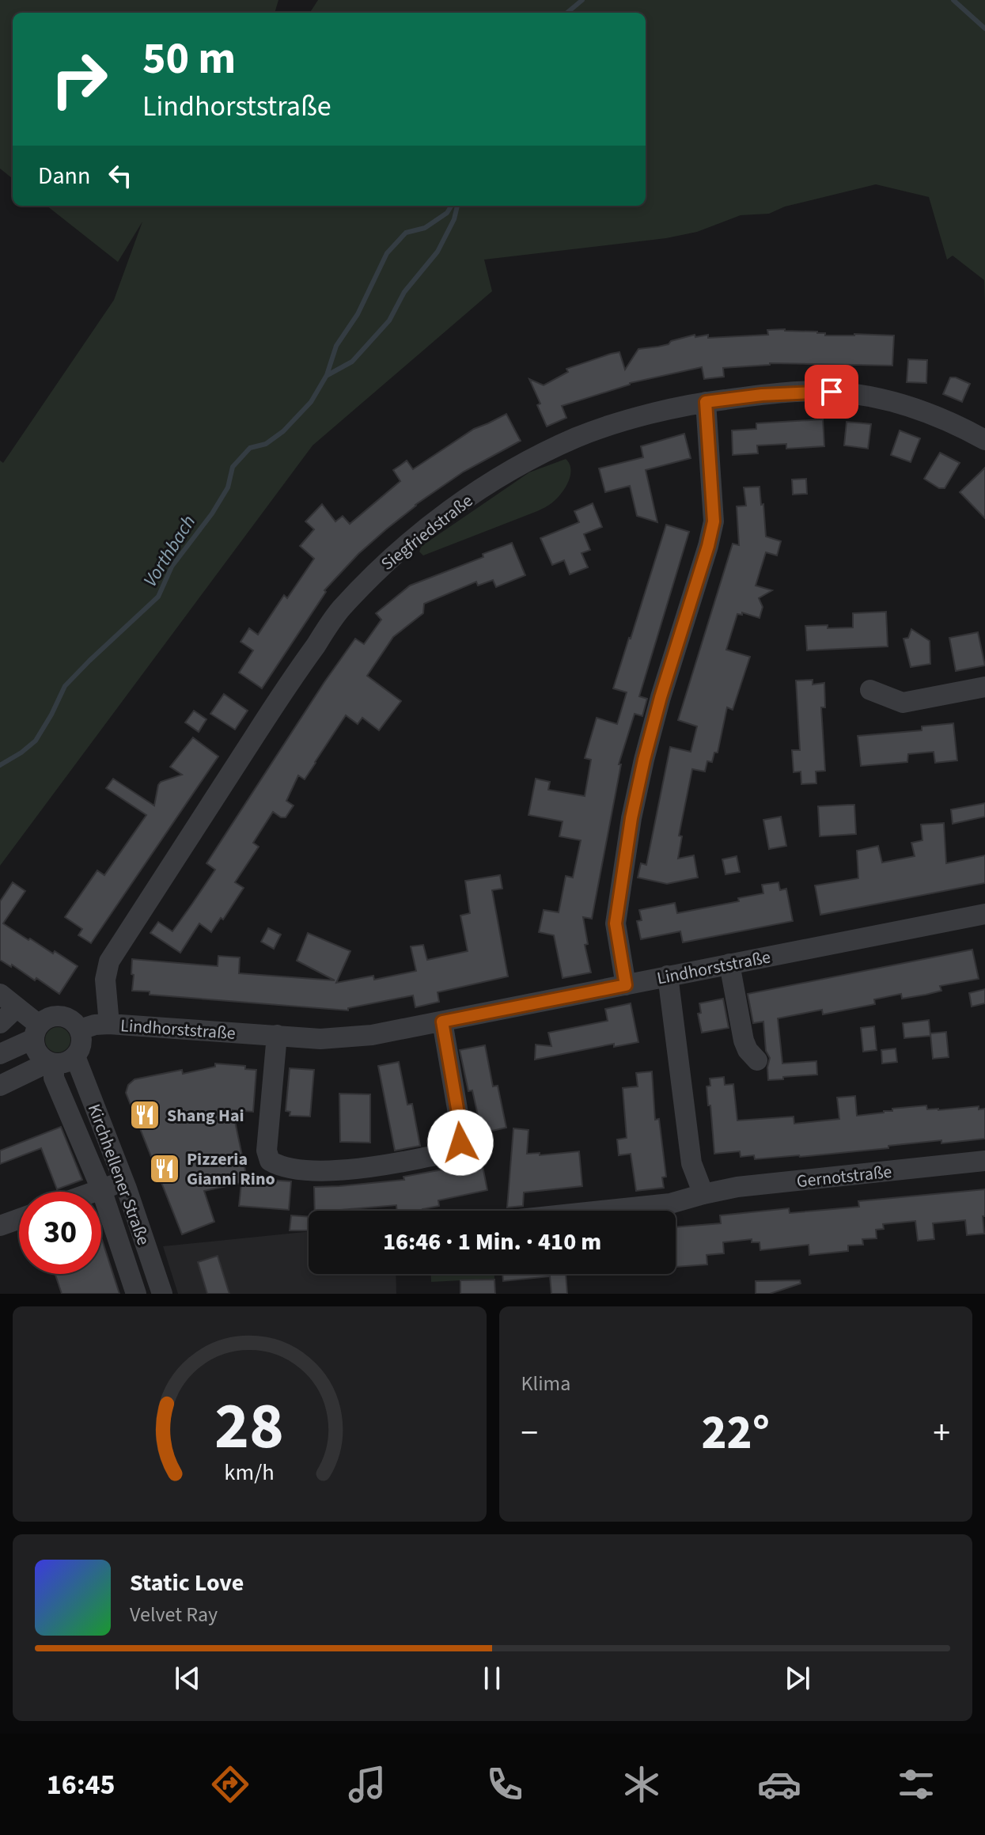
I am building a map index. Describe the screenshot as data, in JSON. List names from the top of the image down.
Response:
{
  "streets": {
    "street": [
      "Siegfriedstraße",
      "Lindhorststraße",
      "Kirchhellener Straße",
      "Gernotstraße"
    ]
  },
  "crossings": [
    ["Siegfriedstraße", "Lindhorststraße"],
    ["Lindhorststraße", "Kirchhellener Straße"]
  ],
  "water": ["Vorthbach"],
  "places": {
    "restaurant": ["Shang Hai", "Pizzeria Gianni Rino"]
  },
  "page": {
    "turn": ["50 m", "Lindhorststraße"],
    "then": "Dann",
    "limit": "30",
    "trip": "16:46 · 1 Min. · 410 m",
    "tile": "Klima",
    "heat": ["−", "22°", "+"],
    "song": ["Static Love", "Velvet Ray"],
    "tabs": "16:45",
    "gauge": ["28", "km/h"]
  }
}
